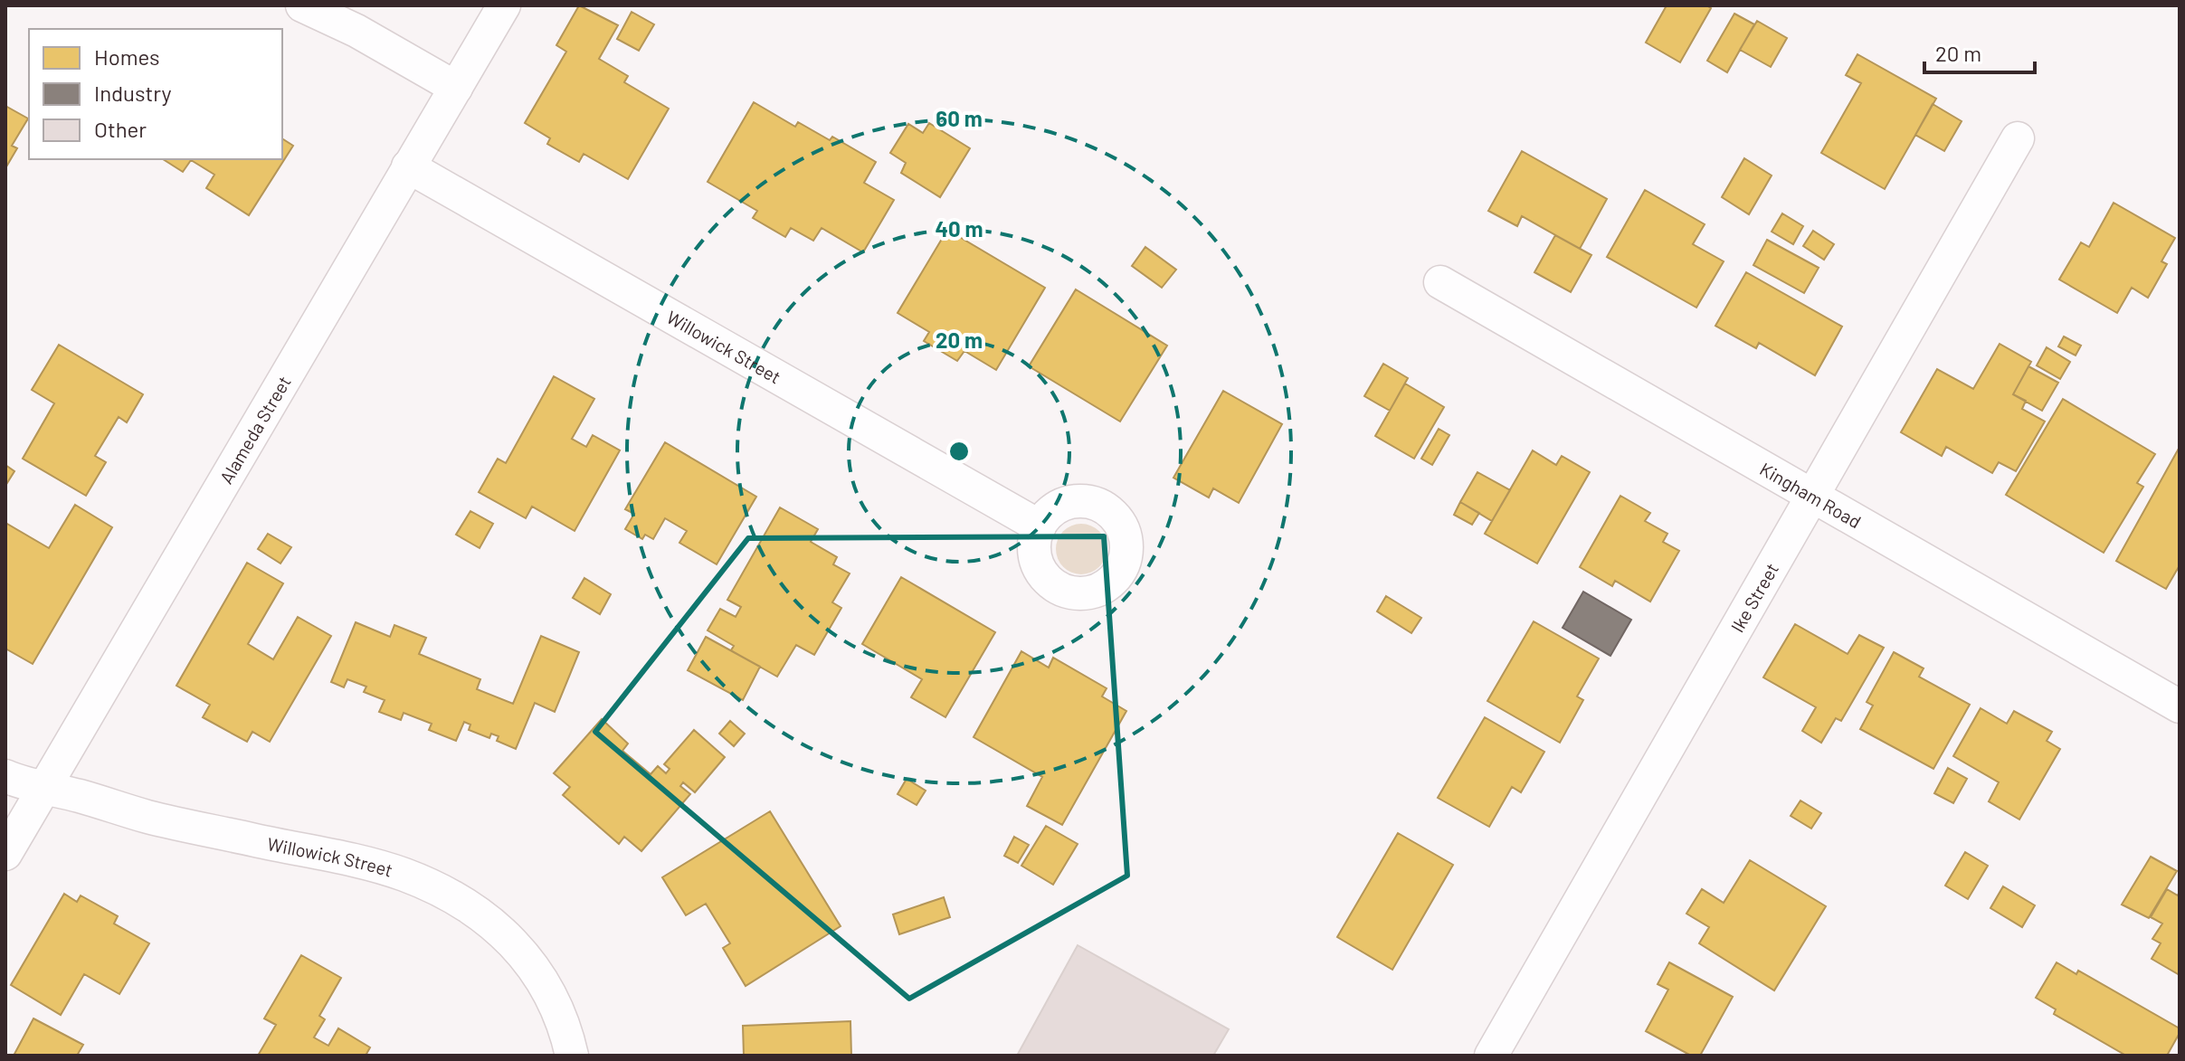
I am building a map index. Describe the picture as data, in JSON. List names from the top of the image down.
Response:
{
  "streets": {
    "street": [
      "Willowick Street",
      "Alameda Street",
      "Kingham Road",
      "Ike Street"
    ]
  },
  "crossings": [
    ["Willowick Street", "Alameda Street"],
    ["Kingham Road", "Ike Street"]
  ],
  "legend": ["Homes", "Industry", "Other"],
  "scale_bar": "20 m",
  "rings": ["60 m", "40 m", "20 m"]
}
